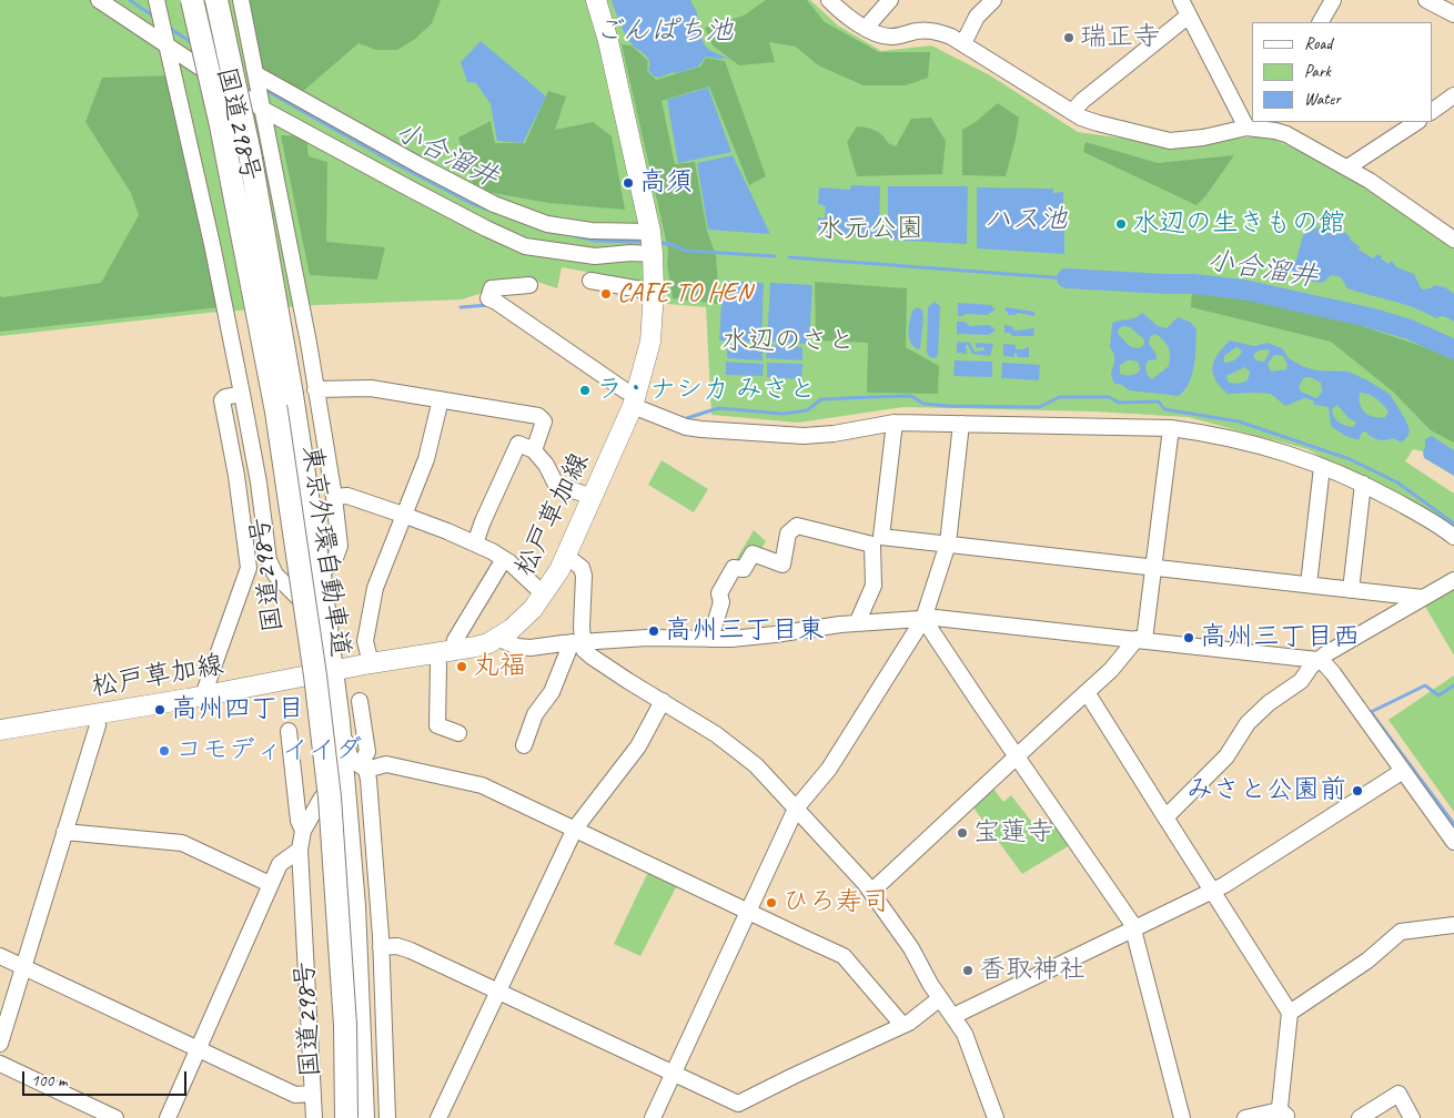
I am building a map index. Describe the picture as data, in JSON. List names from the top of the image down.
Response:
{
  "streets": {
    "highway": ["国道298号", "東京外環自動車道"],
    "main road": ["松戸草加線"]
  },
  "crossings": [
    ["国道298号", "松戸草加線"]
  ],
  "water": ["ごんぱち池", "小合溜井", "ハス池"],
  "parks": ["水元公園", "水辺のさと"],
  "places": [
    "瑞正寺",
    "高須",
    "水辺の生きもの館",
    "CAFE TO HEN",
    "ラ・ナシカ みさと",
    "高州三丁目東",
    "高州三丁目西",
    "丸福",
    "高州四丁目",
    "コモディイイダ",
    "みさと公園前",
    "宝蓮寺",
    "ひろ寿司",
    "香取神社"
  ],
  "legend": ["Road", "Park", "Water"],
  "scale_bar": "100 m"
}
